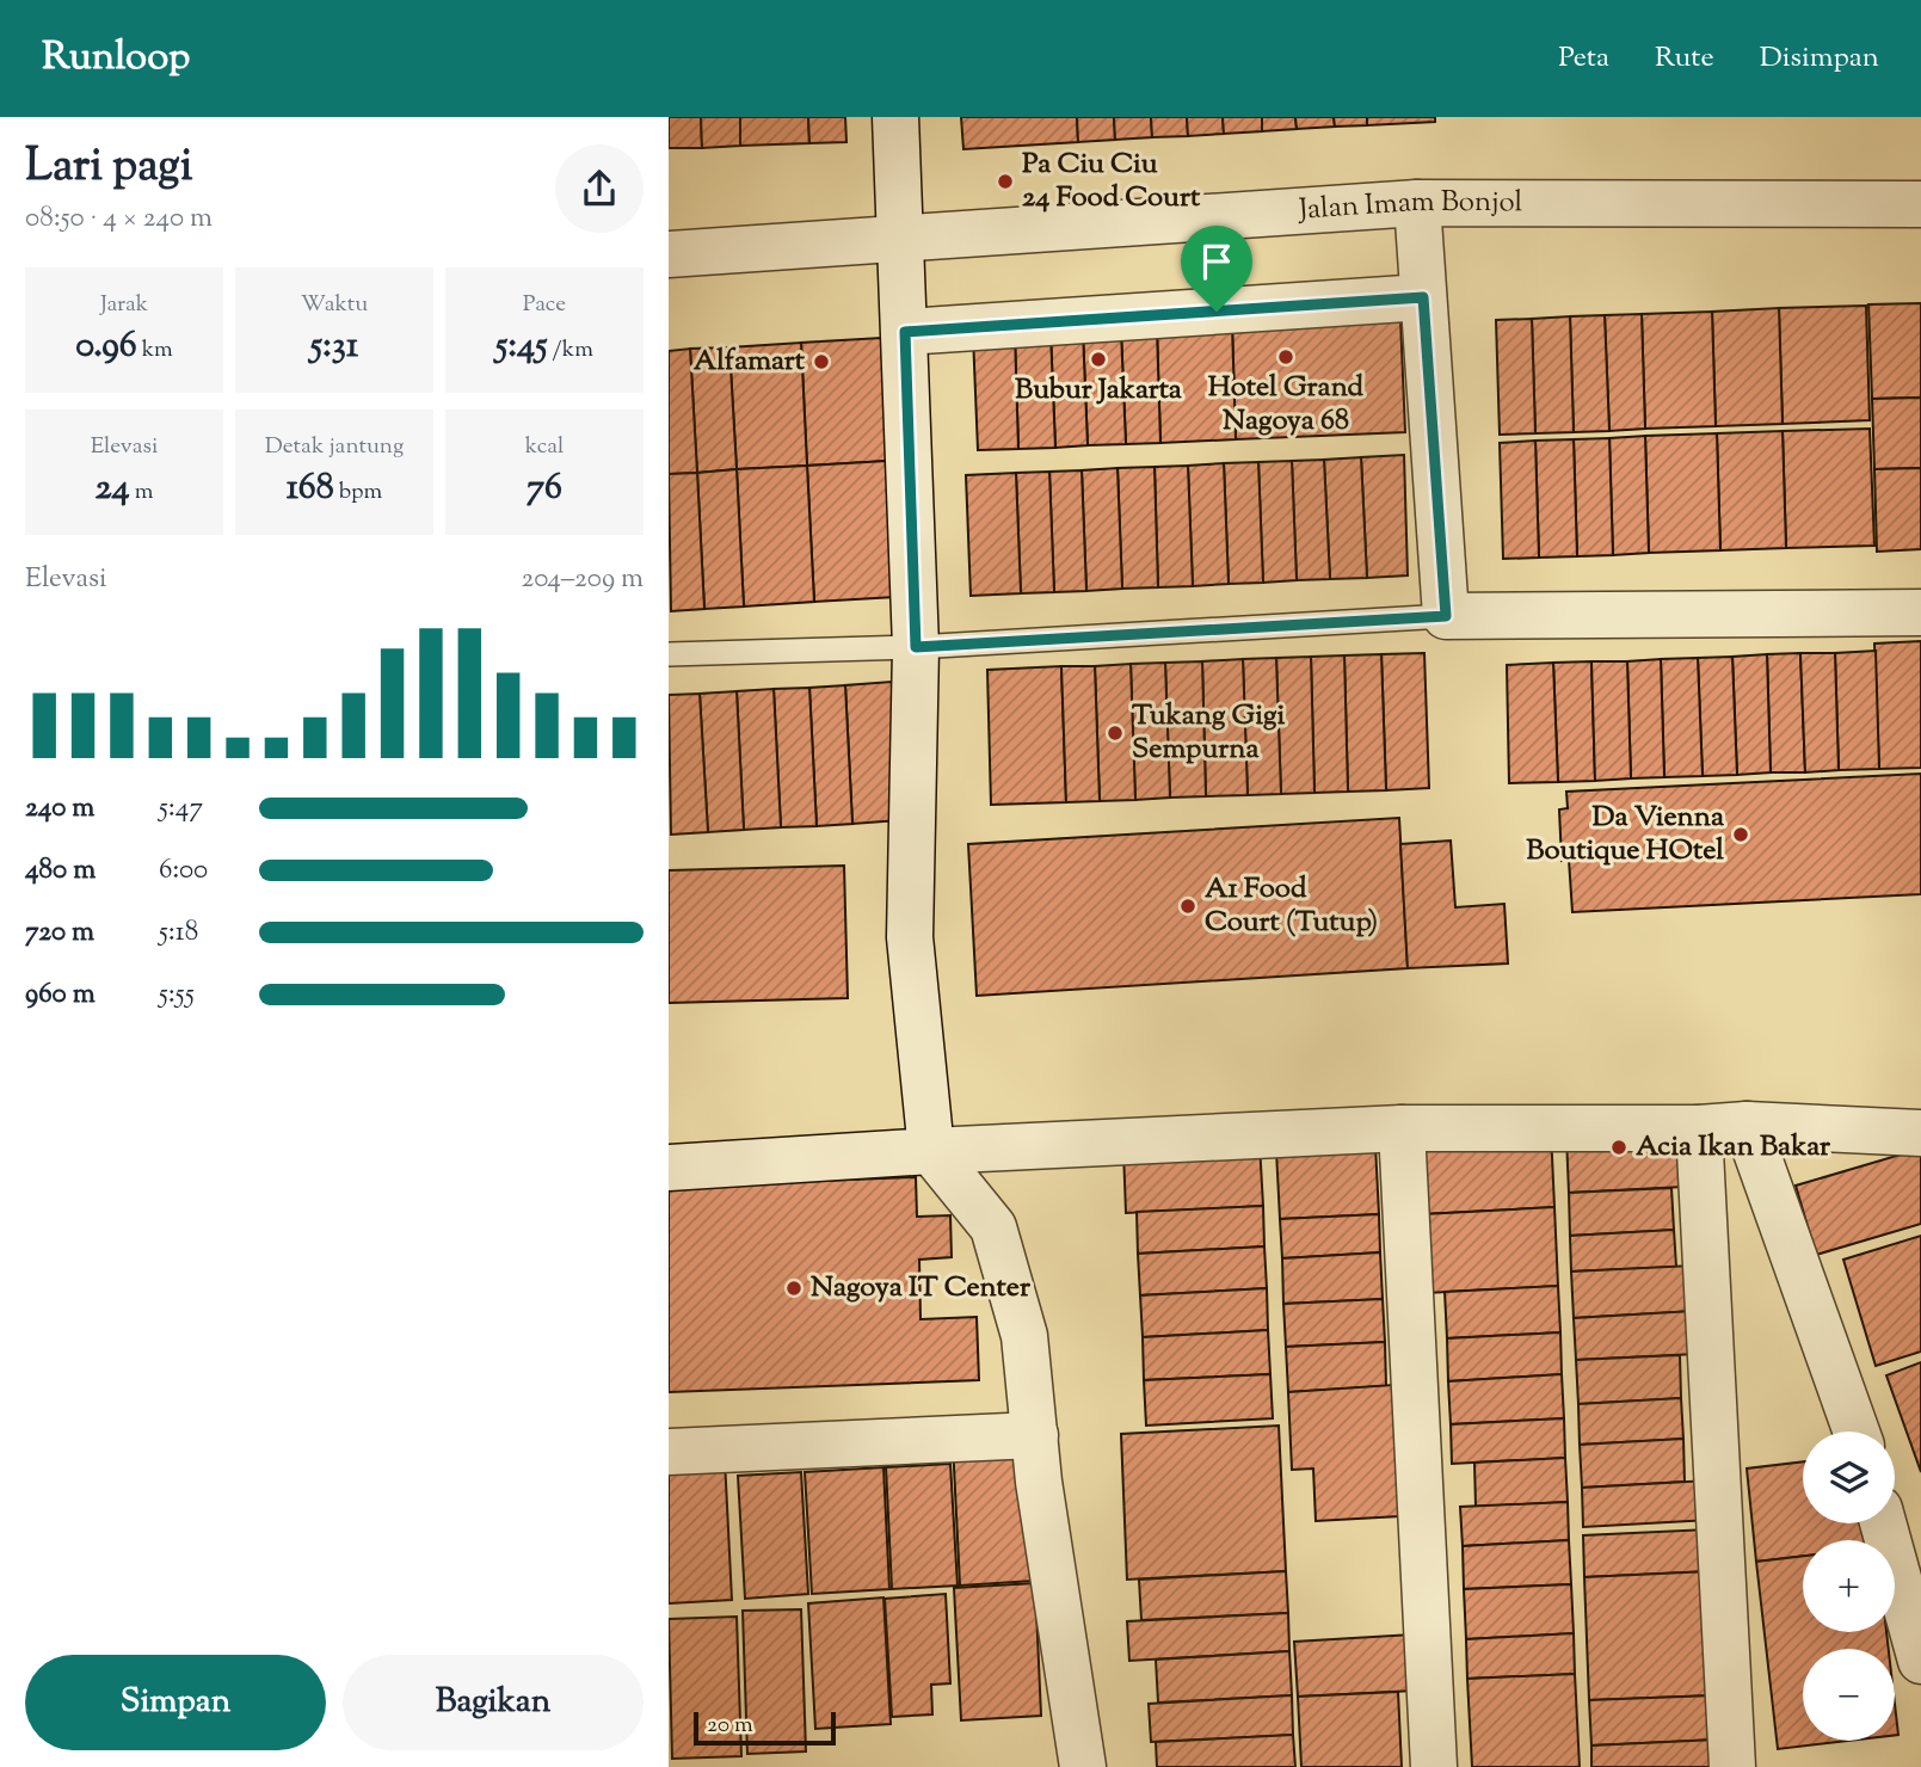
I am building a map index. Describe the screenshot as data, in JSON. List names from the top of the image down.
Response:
{
  "streets": {
    "street": ["Jalan Imam Bonjol"]
  },
  "places": [
    "Pa Ciu Ciu 24 Food Court",
    "Hotel Grand Nagoya 68",
    "Bubur Jakarta",
    "Alfamart",
    "Tukang Gigi Sempurna",
    "Da Vienna Boutique HOtel",
    "A1 Food Court (Tutup)",
    "Acia Ikan Bakar",
    "Nagoya IT Center"
  ],
  "scale_bar": "20 m",
  "page": {
    "header": "Runloop",
    "nav": ["Peta", "Rute", "Disimpan"],
    "heading": ["Lari pagi", "08:50 · 4 × 240 m"],
    "stats": [
      ["Jarak", "0.96 km"],
      ["Waktu", "5:31"],
      ["Pace", "5:45 /km"],
      ["Elevasi", "24 m"],
      ["Detak jantung", "168 bpm"],
      ["kcal", "76"]
    ],
    "chart": ["Elevasi", "204–209 m"],
    "list": [
      {
        "name": "240 m",
        "note": "5:47"
      },
      {
        "name": "480 m",
        "note": "6:00"
      },
      {
        "name": "720 m",
        "note": "5:18"
      },
      {
        "name": "960 m",
        "note": "5:55"
      }
    ],
    "map_buttons": ["+", "−"],
    "buttons": ["Simpan", "Bagikan"],
    "scale": "20 m"
  }
}
